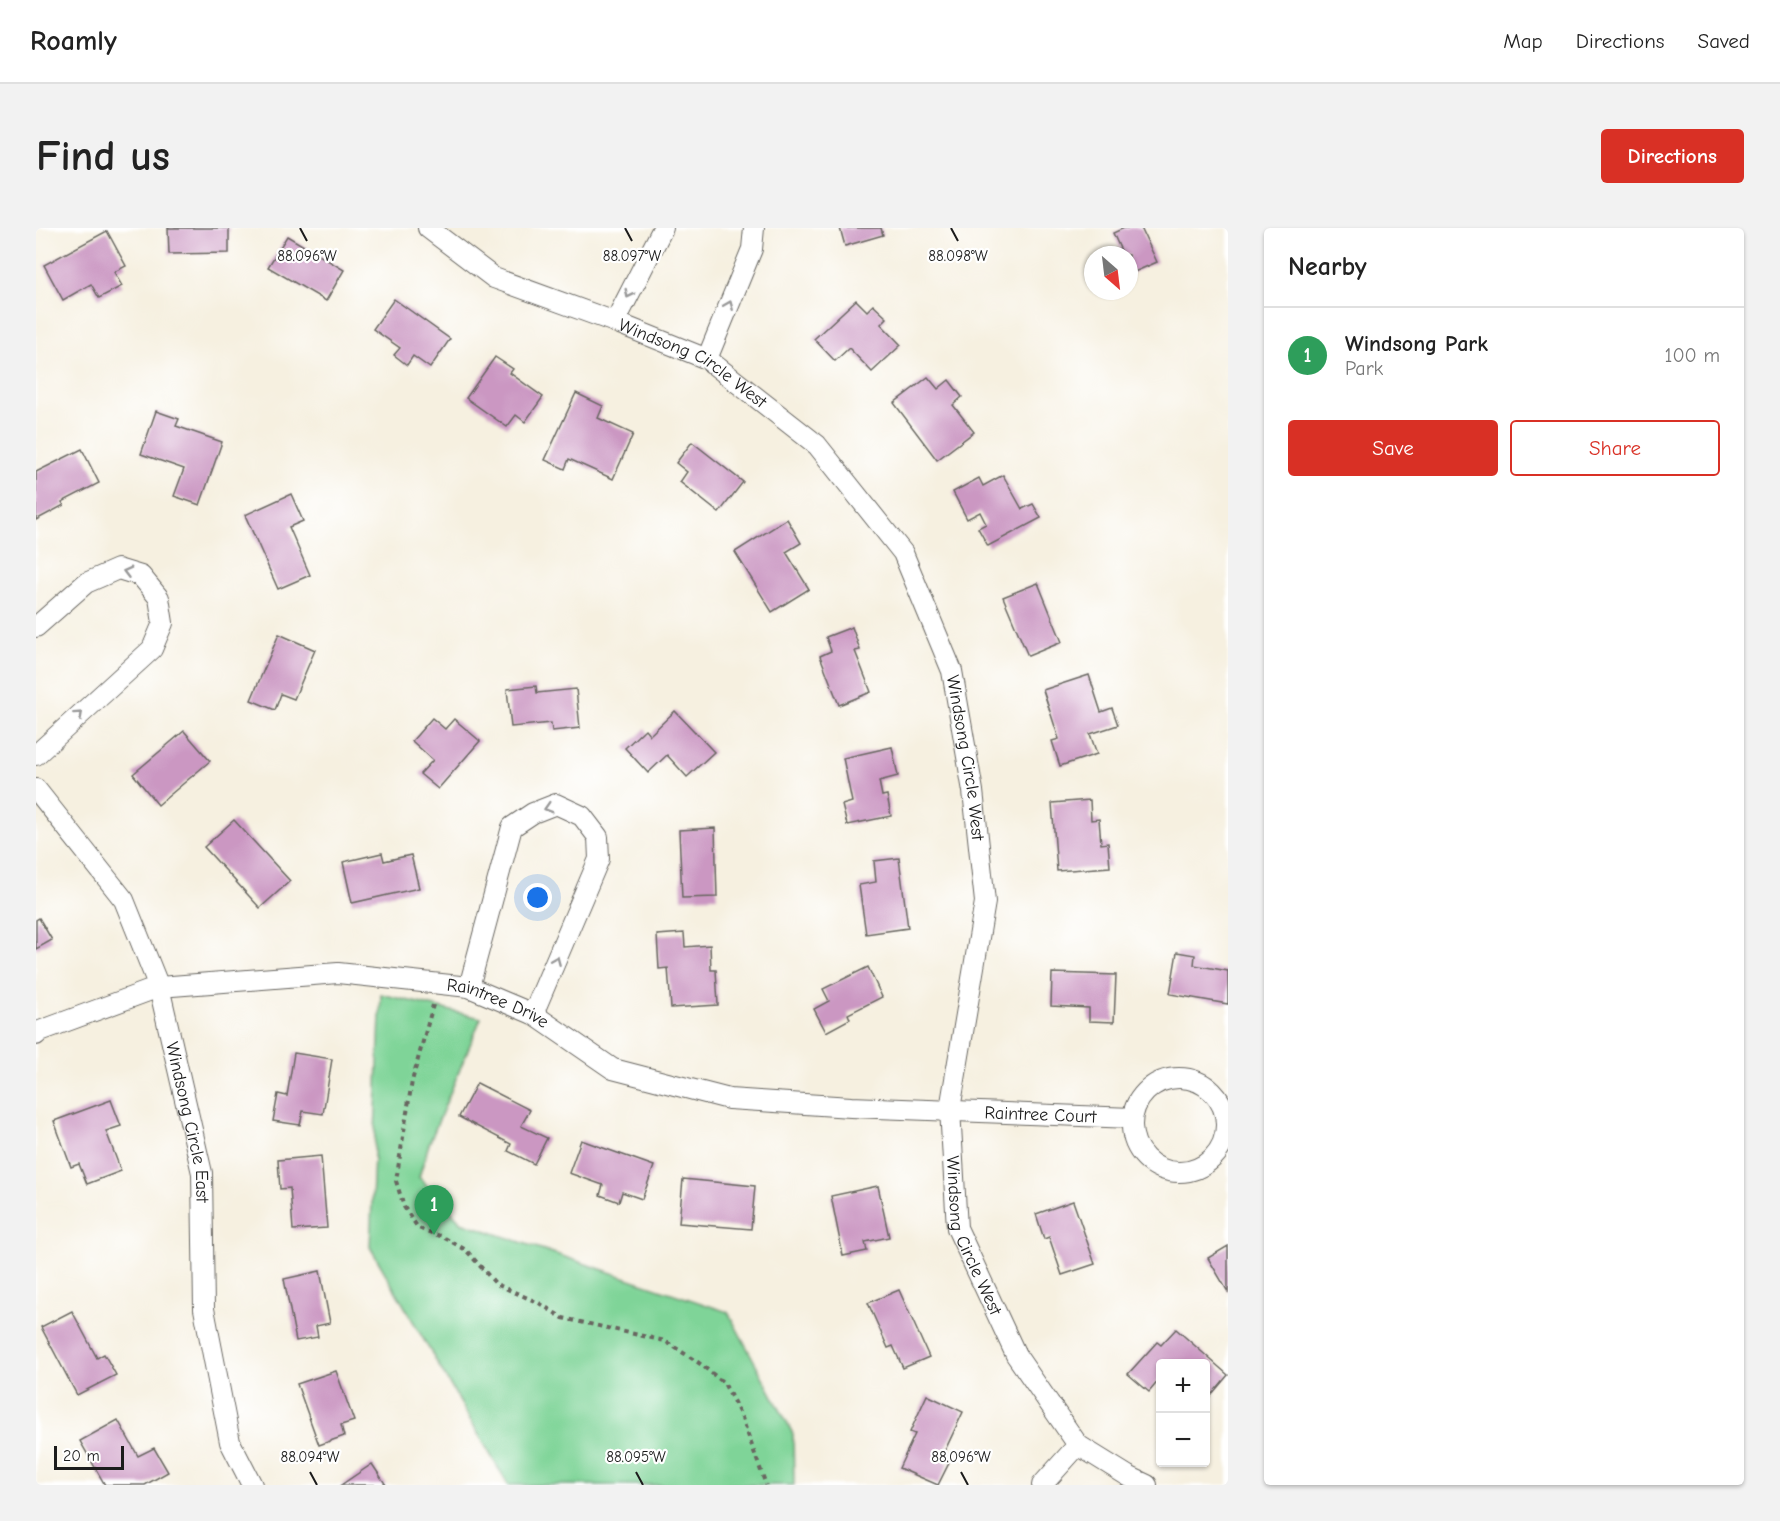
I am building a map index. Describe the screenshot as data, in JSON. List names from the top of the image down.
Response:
{
  "streets": {
    "street": [
      "Windsong Circle West",
      "Raintree Drive",
      "Raintree Court",
      "Windsong Circle East"
    ]
  },
  "crossings": [
    ["Windsong Circle West", "Raintree Drive"],
    ["Windsong Circle West", "Raintree Court"],
    ["Raintree Drive", "Raintree Court"],
    ["Raintree Drive", "Windsong Circle East"]
  ],
  "scale_bar": "20 m",
  "north": "bottom right",
  "page": {
    "header": "Roamly",
    "nav": ["Map", "Directions", "Saved"],
    "buttons": [
      "Directions",
      ["Save", "Share"]
    ],
    "title": "Find us",
    "heading": "Nearby",
    "list": [
      {
        "mark": "1",
        "name": "Windsong Park",
        "note": "Park",
        "value": "100 m"
      }
    ],
    "pins": "1",
    "map_buttons": ["+", "−"],
    "scale": "20 m"
  },
  "coordinates": [
    "88.097°W",
    "88.098°W",
    "88.096°W",
    "88.094°W",
    "88.095°W"
  ]
}
